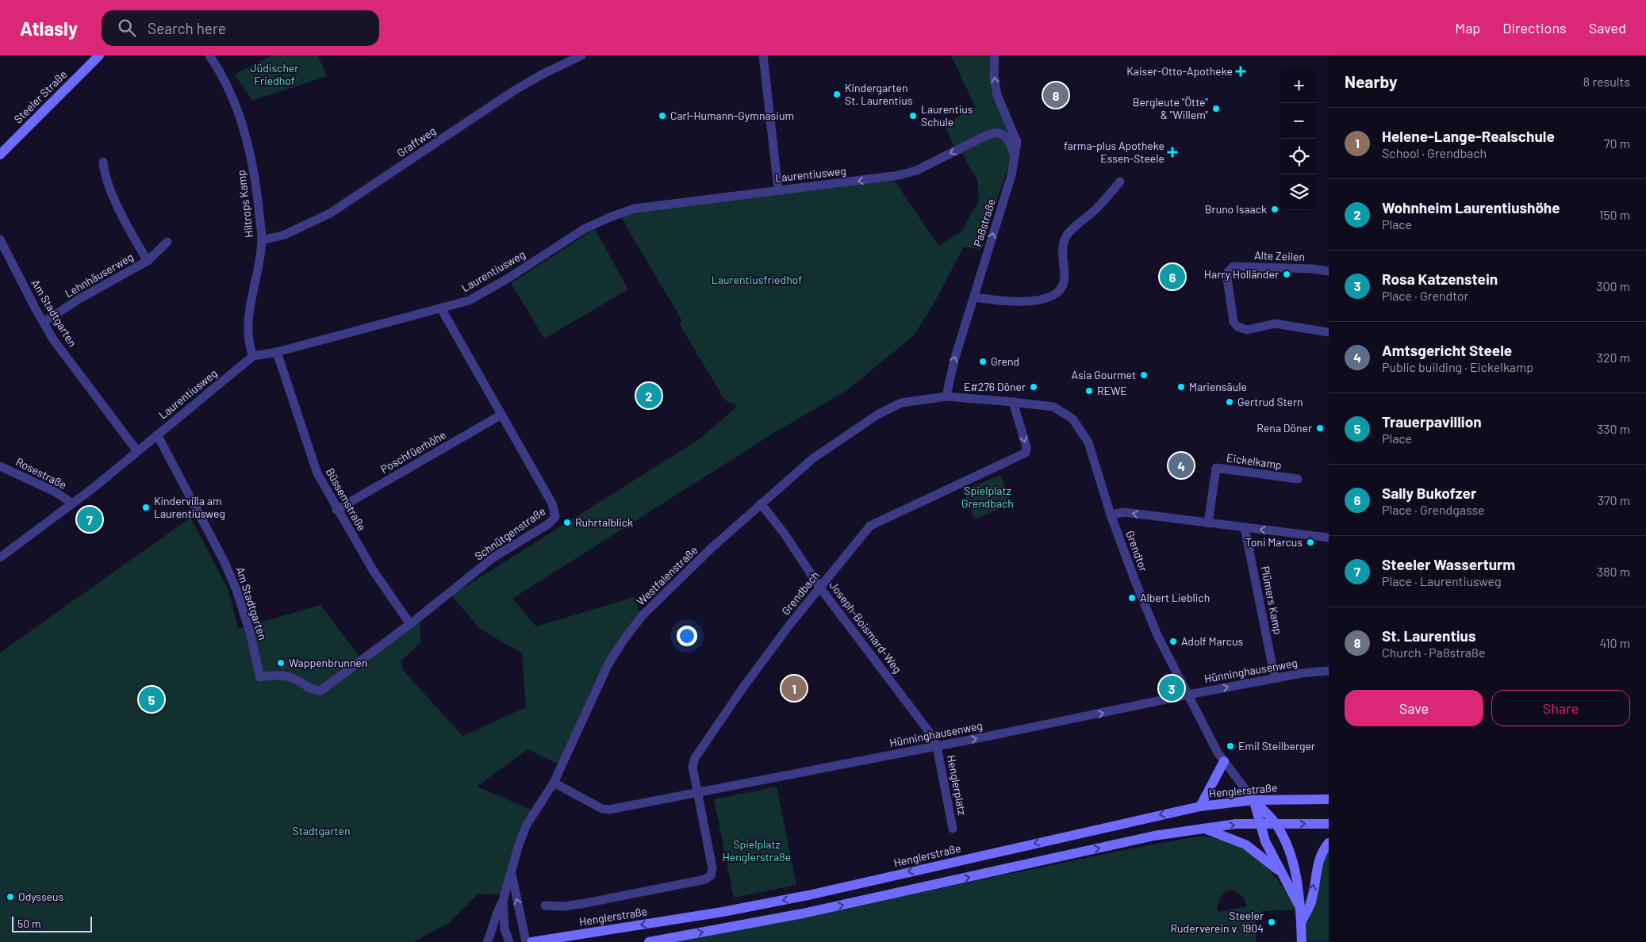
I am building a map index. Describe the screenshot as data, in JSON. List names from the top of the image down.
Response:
{
  "streets": {
    "main road": ["Steeler Straße", "Henglerstraße"],
    "street": [
      "Graffweg",
      "Laurentiusweg",
      "Hiltrops Kamp",
      "Paßstraße",
      "Alte Zeilen",
      "Lehnhäuserweg",
      "Am Stadtgarten",
      "Poschfüerhöhe",
      "Eickelkamp",
      "Rosestraße",
      "Büssemstraße",
      "Schnütgenstraße",
      "Grendtor",
      "Westfalenstraße",
      "Grendbach",
      "Plümers Kamp",
      "Joseph-Boismard-Weg",
      "Hünninghausenweg",
      "Henglerplatz"
    ]
  },
  "crossings": [
    ["Graffweg", "Hiltrops Kamp"],
    ["Laurentiusweg", "Hiltrops Kamp"],
    ["Laurentiusweg", "Paßstraße"],
    ["Laurentiusweg", "Am Stadtgarten"],
    ["Laurentiusweg", "Rosestraße"],
    ["Laurentiusweg", "Büssemstraße"],
    ["Laurentiusweg", "Schnütgenstraße"],
    ["Paßstraße", "Grendtor"],
    ["Paßstraße", "Westfalenstraße"],
    ["Lehnhäuserweg", "Am Stadtgarten"],
    ["Am Stadtgarten", "Schnütgenstraße"],
    ["Poschfüerhöhe", "Büssemstraße"],
    ["Poschfüerhöhe", "Schnütgenstraße"],
    ["Büssemstraße", "Schnütgenstraße"],
    ["Grendtor", "Westfalenstraße"],
    ["Grendtor", "Grendbach"],
    ["Grendtor", "Hünninghausenweg"],
    ["Grendtor", "Henglerstraße"],
    ["Westfalenstraße", "Joseph-Boismard-Weg"],
    ["Westfalenstraße", "Hünninghausenweg"],
    ["Grendbach", "Joseph-Boismard-Weg"],
    ["Grendbach", "Hünninghausenweg"],
    ["Grendbach", "Henglerstraße"],
    ["Plümers Kamp", "Hünninghausenweg"],
    ["Joseph-Boismard-Weg", "Hünninghausenweg"],
    ["Joseph-Boismard-Weg", "Henglerplatz"],
    ["Hünninghausenweg", "Henglerplatz"]
  ],
  "one_way": ["Paßstraße", "Grendbach", "Hünninghausenweg"],
  "parks": [
    "Jüdischer Friedhof",
    "Laurentiusfriedhof",
    "Spielplatz Grendbach",
    "Stadtgarten",
    "Spielplatz Henglerstraße"
  ],
  "places": {
    "health": ["Kaiser-Otto-Apotheke", "farma-plus Apotheke Essen-Steele"],
    "other": [
      "Kindergarten St. Laurentius",
      "Bergleute \"Ötte\" & \"Willem\"",
      "Carl-Humann-Gymnasium",
      "Laurentius Schule",
      "Bruno Isaack",
      "Harry Holländer",
      "Grend",
      "Asia Gourmet",
      "E#276 Döner",
      "Mariensäule",
      "REWE",
      "Gertrud Stern",
      "Rena Döner",
      "Kindervilla am Laurentiusweg",
      "Ruhrtalblick",
      "Toni Marcus",
      "Albert Lieblich",
      "Adolf Marcus",
      "Wappenbrunnen",
      "Emil Steilberger",
      "Odysseus",
      "Steeler Ruderverein v. 1904"
    ]
  },
  "scale_bar": "50 m",
  "page": {
    "header": "Atlasly",
    "search": "Search here",
    "nav": ["Map", "Directions", "Saved"],
    "heading": ["Nearby", "8 results"],
    "map_buttons": ["+", "−"],
    "pins": [
      "8",
      "6",
      "2",
      "4",
      "7",
      "1",
      "3",
      "5"
    ],
    "list": [
      {
        "mark": "1",
        "name": "Helene-Lange-Realschule",
        "note": "School · Grendbach",
        "value": "70 m"
      },
      {
        "mark": "2",
        "name": "Wohnheim Laurentiushöhe",
        "note": "Place",
        "value": "150 m"
      },
      {
        "mark": "3",
        "name": "Rosa Katzenstein",
        "note": "Place · Grendtor",
        "value": "300 m"
      },
      {
        "mark": "4",
        "name": "Amtsgericht Steele",
        "note": "Public building · Eickelkamp",
        "value": "320 m"
      },
      {
        "mark": "5",
        "name": "Trauerpavillion",
        "note": "Place",
        "value": "330 m"
      },
      {
        "mark": "6",
        "name": "Sally Bukofzer",
        "note": "Place · Grendgasse",
        "value": "370 m"
      },
      {
        "mark": "7",
        "name": "Steeler Wasserturm",
        "note": "Place · Laurentiusweg",
        "value": "380 m"
      },
      {
        "mark": "8",
        "name": "St. Laurentius",
        "note": "Church · Paßstraße",
        "value": "410 m"
      }
    ],
    "buttons": ["Save", "Share"],
    "scale": "50 m"
  }
}
